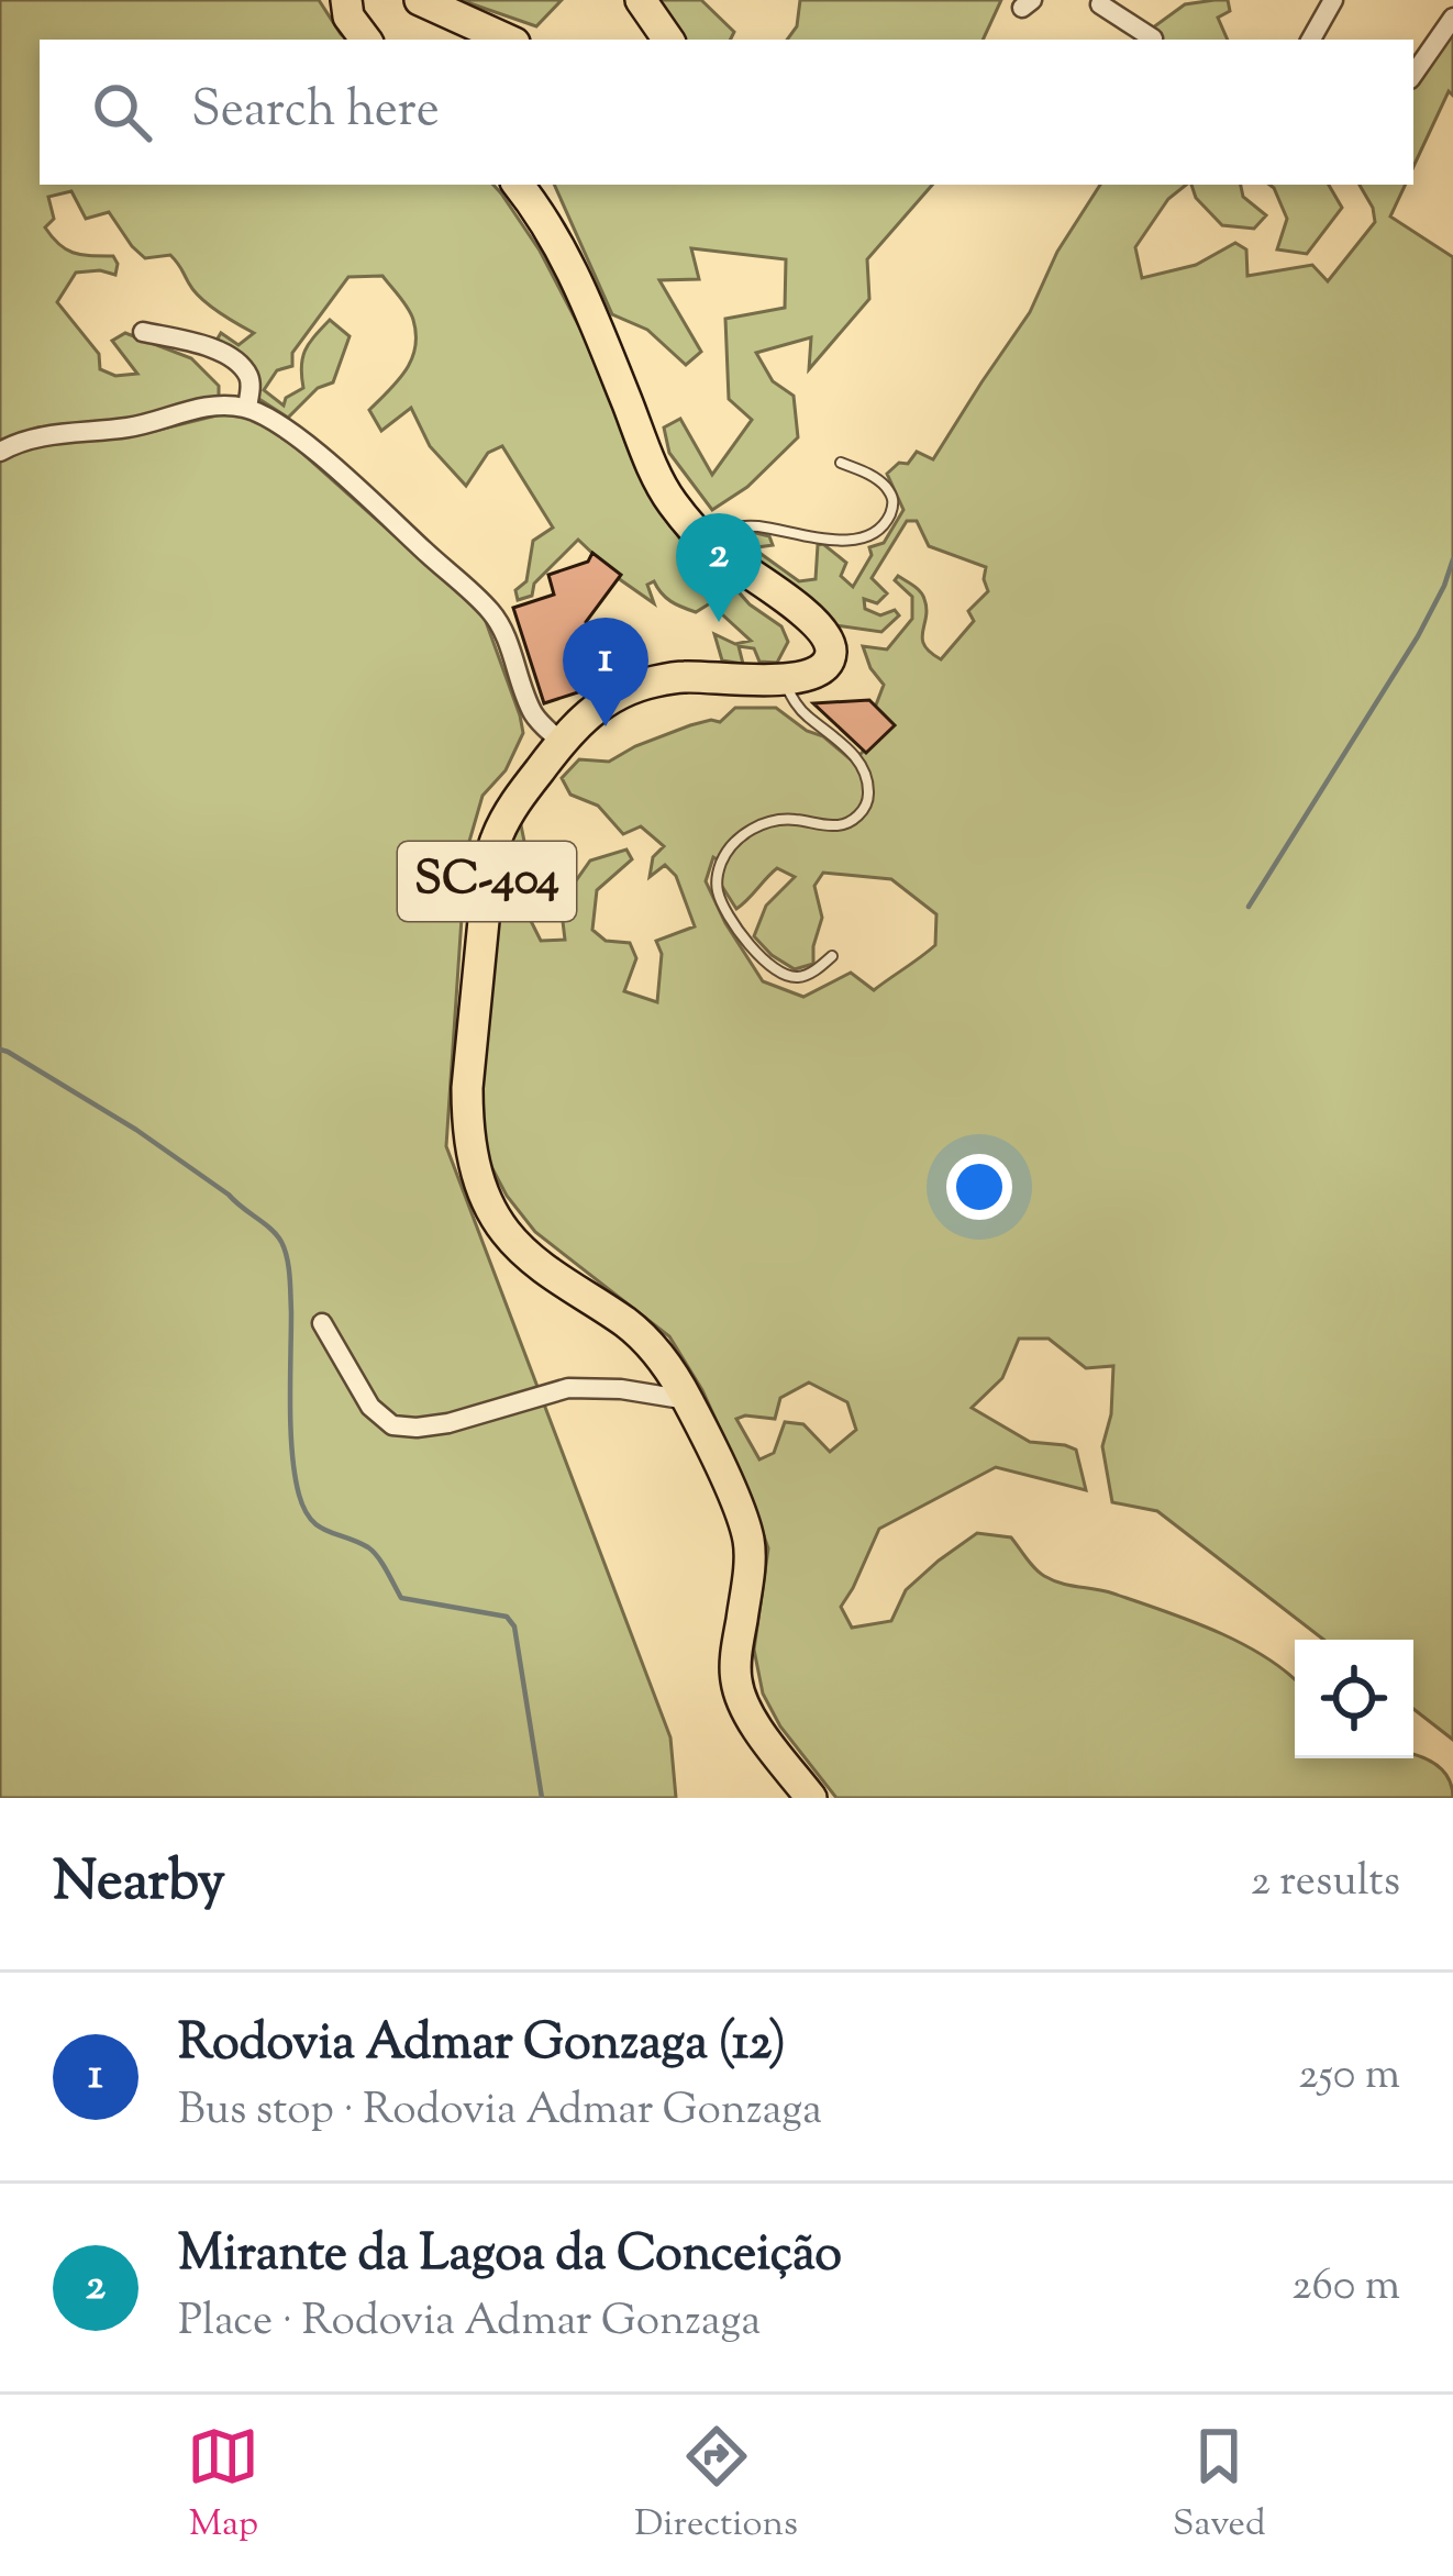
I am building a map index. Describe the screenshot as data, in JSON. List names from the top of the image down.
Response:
{
  "streets": {
    "main road": ["SC-404"]
  },
  "page": {
    "search": "Search here",
    "pins": ["2", "1"],
    "heading": ["Nearby", "2 results"],
    "list": [
      {
        "mark": "1",
        "name": "Rodovia Admar Gonzaga (12)",
        "note": "Bus stop · Rodovia Admar Gonzaga",
        "value": "250 m"
      },
      {
        "mark": "2",
        "name": "Mirante da Lagoa da Conceição",
        "note": "Place · Rodovia Admar Gonzaga",
        "value": "260 m"
      }
    ],
    "nav": ["Map", "Directions", "Saved"]
  }
}
